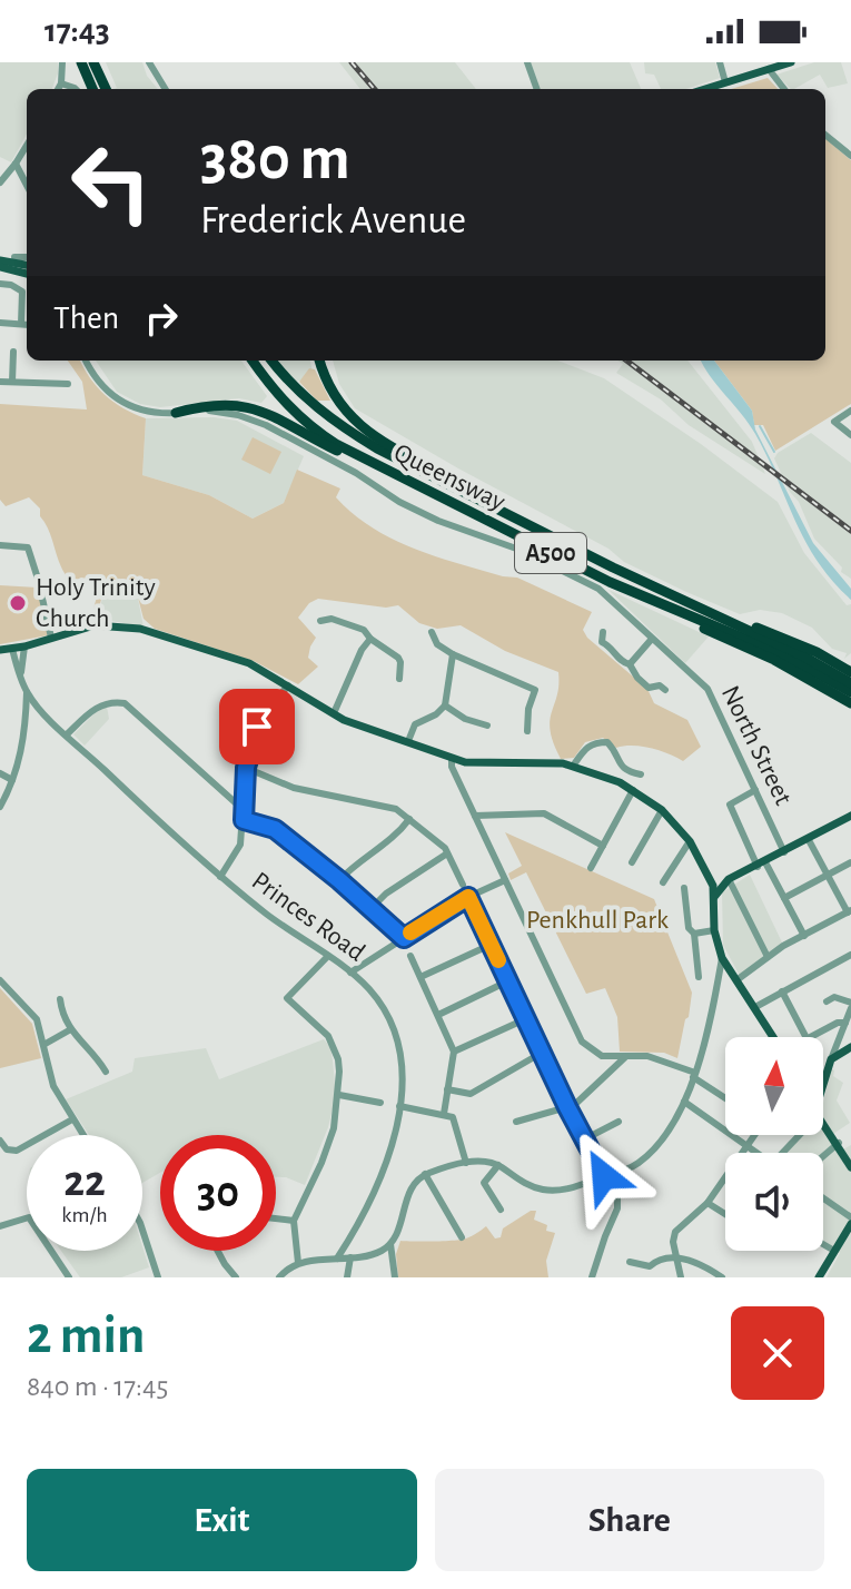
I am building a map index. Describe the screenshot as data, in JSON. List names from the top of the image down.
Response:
{
  "streets": {
    "highway": ["Queensway", "A500"],
    "street": ["North Street", "Princes Road"]
  },
  "parks": ["Penkhull Park"],
  "places": ["Holy Trinity Church"],
  "north": "top",
  "page": {
    "status": "17:43",
    "turn": ["380 m", "Frederick Avenue"],
    "then": "Then",
    "speed": "22 km/h",
    "limit": "30",
    "heading": ["2 min", "840 m · 17:45"],
    "buttons": ["Exit", "Share"]
  }
}
